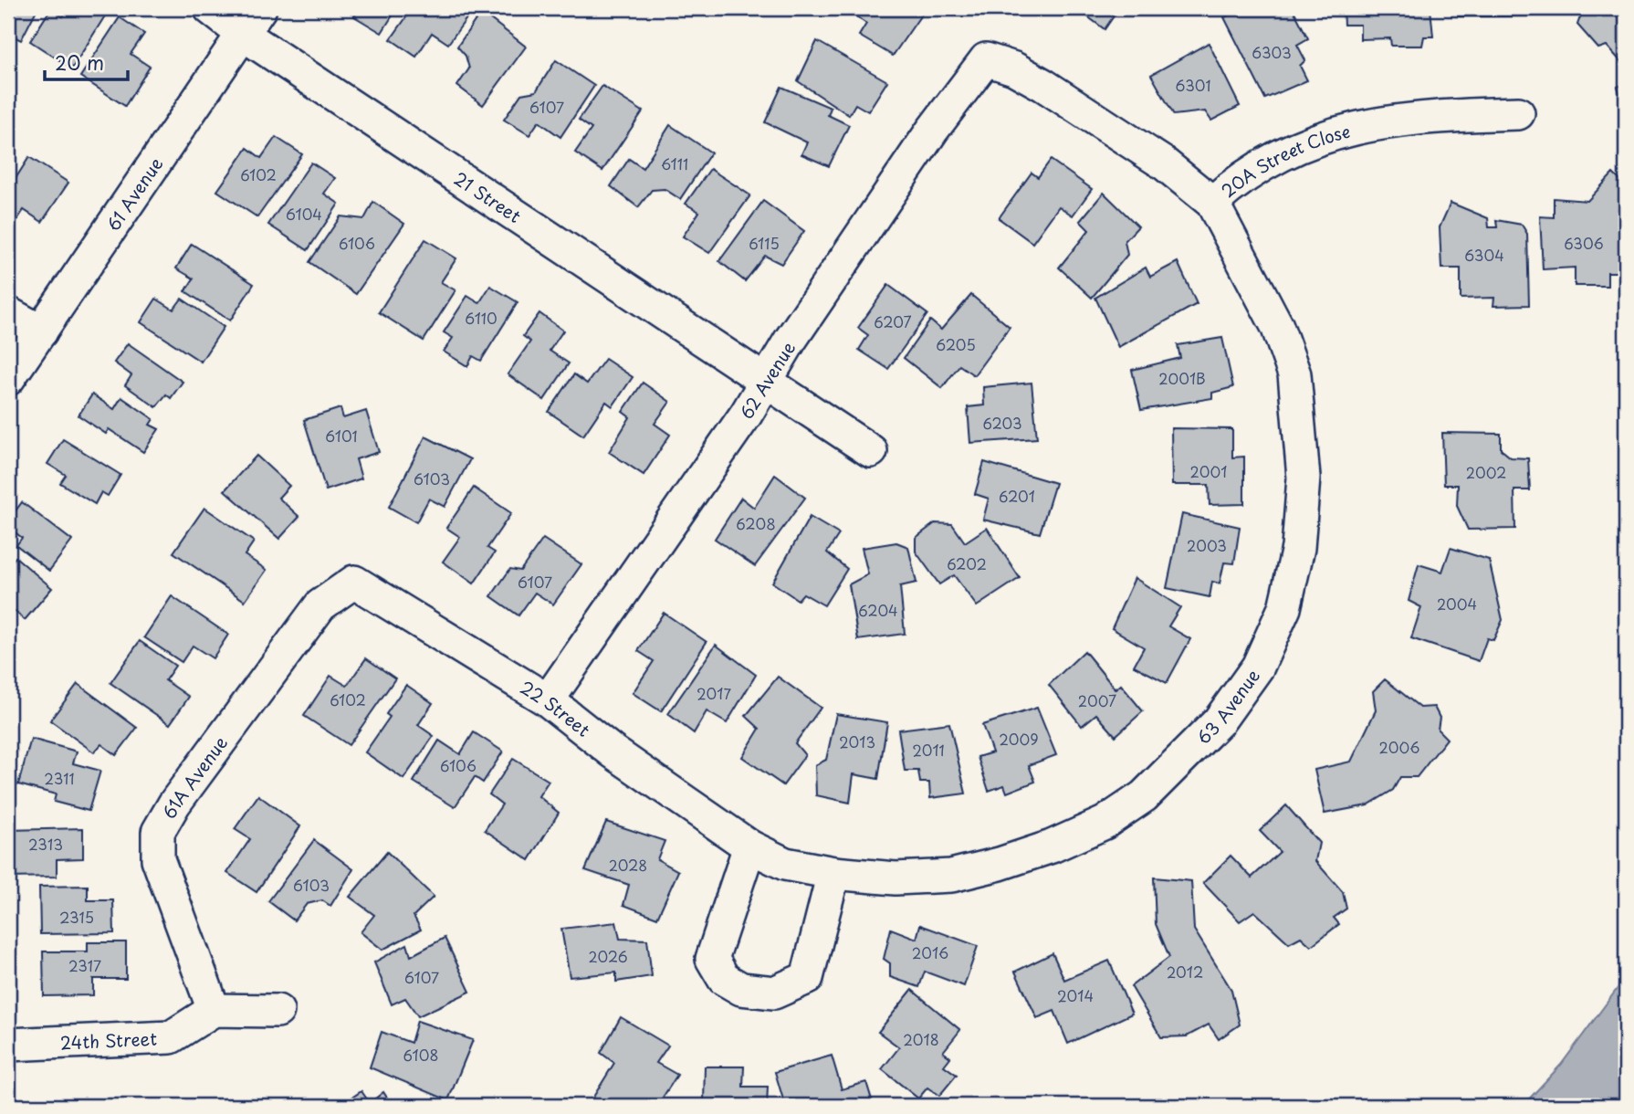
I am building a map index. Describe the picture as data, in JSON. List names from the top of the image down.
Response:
{
  "streets": {
    "street": [
      "20A Street Close",
      "61 Avenue",
      "21 Street",
      "62 Avenue",
      "63 Avenue",
      "22 Street",
      "61A Avenue",
      "24th Street"
    ]
  },
  "crossings": [
    ["20A Street Close", "62 Avenue"],
    ["20A Street Close", "63 Avenue"],
    ["61 Avenue", "21 Street"],
    ["21 Street", "62 Avenue"],
    ["62 Avenue", "22 Street"],
    ["63 Avenue", "22 Street"],
    ["22 Street", "61A Avenue"],
    ["61A Avenue", "24th Street"]
  ],
  "house_numbers": [
    "6303",
    "6301",
    "6107",
    "6111",
    "6102",
    "6104",
    "6106",
    "6115",
    "6306",
    "6304",
    "6110",
    "6207",
    "6205",
    "2001B",
    "6203",
    "6101",
    "2001",
    "2002",
    "6103",
    "6201",
    "6208",
    "2003",
    "6202",
    "6107",
    "2004",
    "6204",
    "2017",
    "6102",
    "2007",
    "2009",
    "2013",
    "2006",
    "2011",
    "6106",
    "2311",
    "2313",
    "2028",
    "6103",
    "2315",
    "2016",
    "2026",
    "2317",
    "2012",
    "6107",
    "2014",
    "2018",
    "6108"
  ],
  "scale_bar": "20 m"
}
